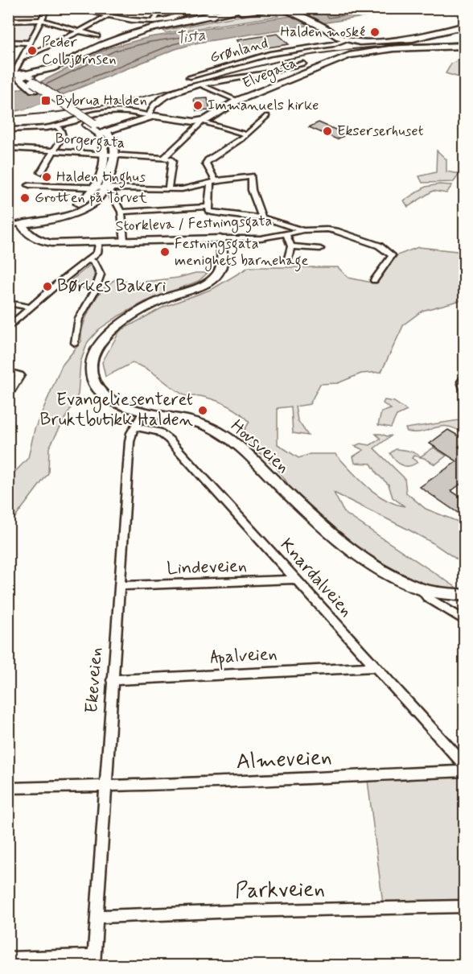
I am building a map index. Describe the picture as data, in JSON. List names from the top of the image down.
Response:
{
  "streets": {
    "main road": ["Elvegata"],
    "street": [
      "Grønland",
      "Borgergata",
      "Storkleva / Festningsgata",
      "Hovsveien",
      "Lindeveien",
      "Knardalveien",
      "Apalveien",
      "Ekeveien",
      "Almeveien",
      "Parkveien"
    ]
  },
  "crossings": [
    ["Storkleva / Festningsgata", "Hovsveien"],
    ["Hovsveien", "Ekeveien"],
    ["Lindeveien", "Knardalveien"],
    ["Lindeveien", "Ekeveien"],
    ["Knardalveien", "Apalveien"],
    ["Knardalveien", "Ekeveien"],
    ["Apalveien", "Ekeveien"],
    ["Ekeveien", "Almeveien"],
    ["Ekeveien", "Parkveien"]
  ],
  "water": ["Tista"],
  "places": {
    "other": [
      "Halden moské",
      "Peder Colbjørnsen",
      "Immanuels kirke",
      "Ekserserhuset",
      "Halden tinghus",
      "Grotten på Torvet",
      "Festningsgata menighets barnehage",
      "Børkes Bakeri",
      "Evangeliesenteret Bruktbutikk Halden"
    ],
    "transit": ["Bybrua Halden"]
  }
}
